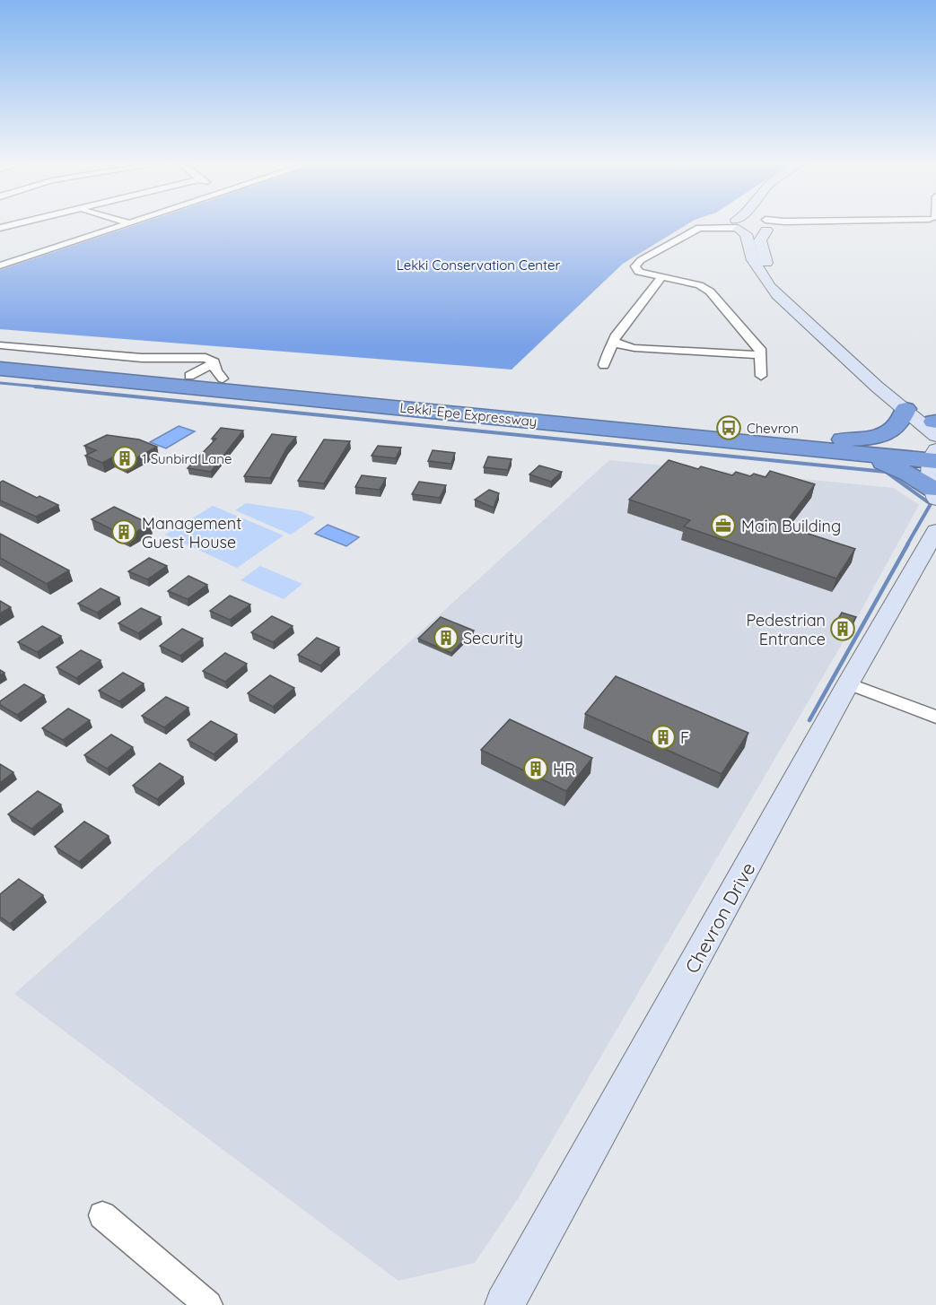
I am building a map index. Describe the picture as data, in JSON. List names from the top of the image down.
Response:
{
  "streets": {
    "highway": ["Lekki-Epe Expressway"],
    "street": ["Chevron Drive"]
  },
  "parks": ["Lekki Conservation Center"],
  "places": {
    "bus stop": ["Chevron"],
    "building": [
      "1 Sunbird Lane",
      "Management Guest House",
      "Pedestrian Entrance",
      "Security",
      "F",
      "HR"
    ],
    "office": ["Main Building"]
  }
}
